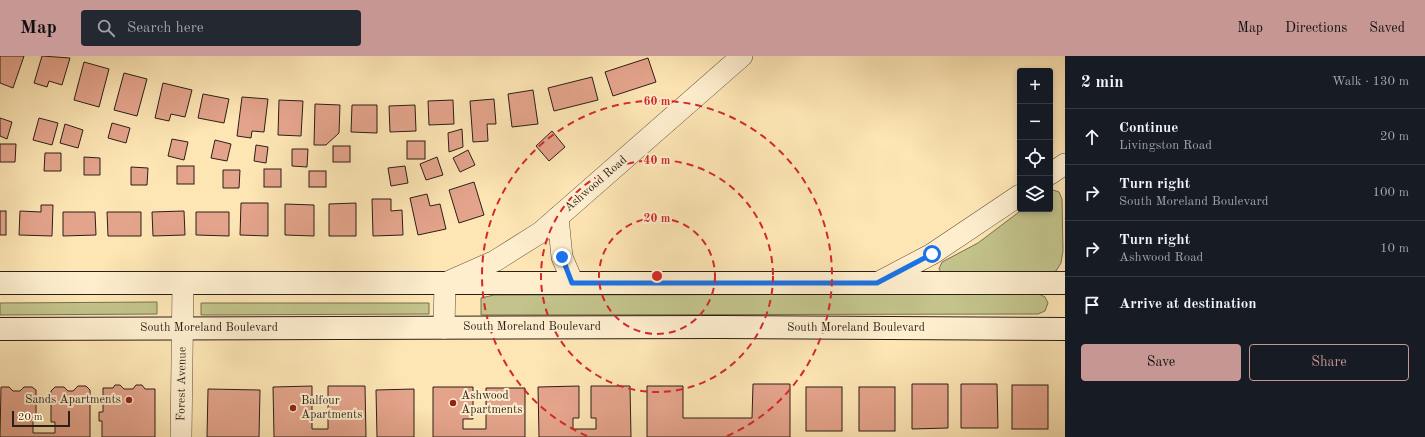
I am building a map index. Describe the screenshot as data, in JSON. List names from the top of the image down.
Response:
{
  "streets": {
    "street": ["Ashwood Road", "South Moreland Boulevard", "Forest Avenue"]
  },
  "crossings": [
    ["South Moreland Boulevard", "Forest Avenue"]
  ],
  "places": ["Sands Apartments", "Ashwood Apartments", "Balfour Apartments"],
  "scale_bar": "20 m",
  "page": {
    "header": "Map",
    "search": "Search here",
    "nav": ["Map", "Directions", "Saved"],
    "heading": ["2 min", "Walk · 130 m"],
    "map_buttons": ["+", "−"],
    "list": [
      ["Continue", "Livingston Road", "20 m"],
      ["Turn right", "South Moreland Boulevard", "100 m"],
      ["Turn right", "Ashwood Road", "10 m"],
      "Arrive at destination"
    ],
    "buttons": ["Save", "Share"],
    "scale": "20 m"
  },
  "rings": ["60 m", "40 m", "20 m"]
}
